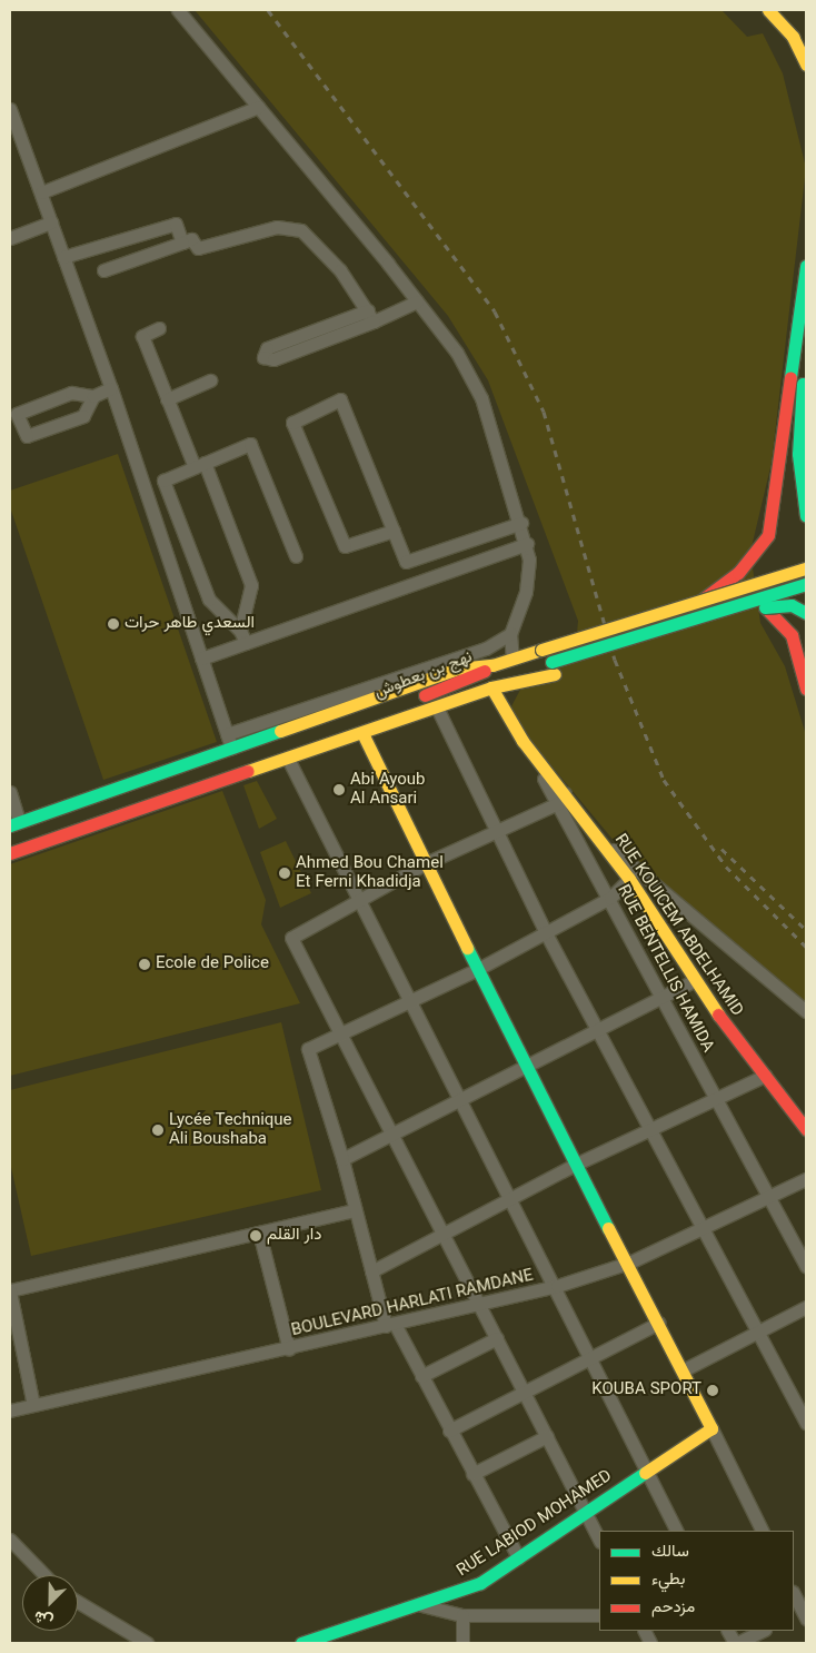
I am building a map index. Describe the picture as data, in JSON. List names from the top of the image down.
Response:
{
  "streets": {
    "main road": ["نهج بن بعطوش", "RUE KOUICEM ABDELHAMID", "RUE LABIOD MOHAMED"],
    "street": ["RUE BENTELLIS HAMIDA", "BOULEVARD HARLATI RAMDANE"]
  },
  "crossings": [
    ["RUE KOUICEM ABDELHAMID", "RUE BENTELLIS HAMIDA"],
    ["RUE BENTELLIS HAMIDA", "BOULEVARD HARLATI RAMDANE"]
  ],
  "places": [
    "السعدي طاهر حرات",
    "Abi Ayoub Al Ansari",
    "Ahmed Bou Chamel Et Ferni Khadidja",
    "Ecole de Police",
    "Lycée Technique Ali Boushaba",
    "دار القلم",
    "KOUBA SPORT"
  ],
  "legend": ["سالك", "بطيء", "مزدحم"],
  "north": "bottom left"
}
